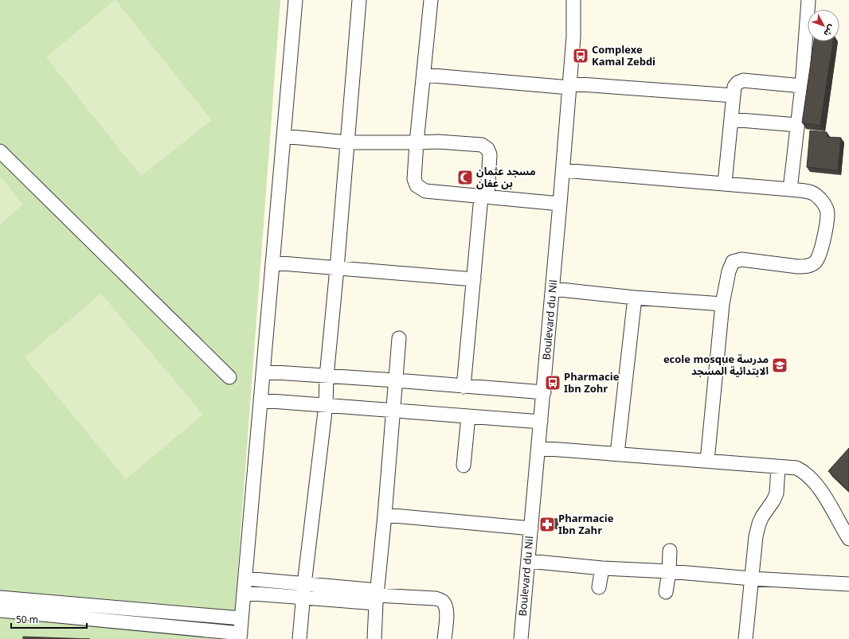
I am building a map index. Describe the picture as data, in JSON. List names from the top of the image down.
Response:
{
  "streets": {
    "street": ["Boulevard du Nil"]
  },
  "places": {
    "bus stop": ["Complexe Kamal Zebdi", "Pharmacie Ibn Zohr"],
    "mosque": ["مسجد عثمان بن عفان"],
    "school or university": ["ecole mosque مدرسة الابتدائية المسجد"],
    "pharmacy": ["Pharmacie Ibn Zahr"]
  },
  "scale_bar": "50 m",
  "north": "bottom right"
}
